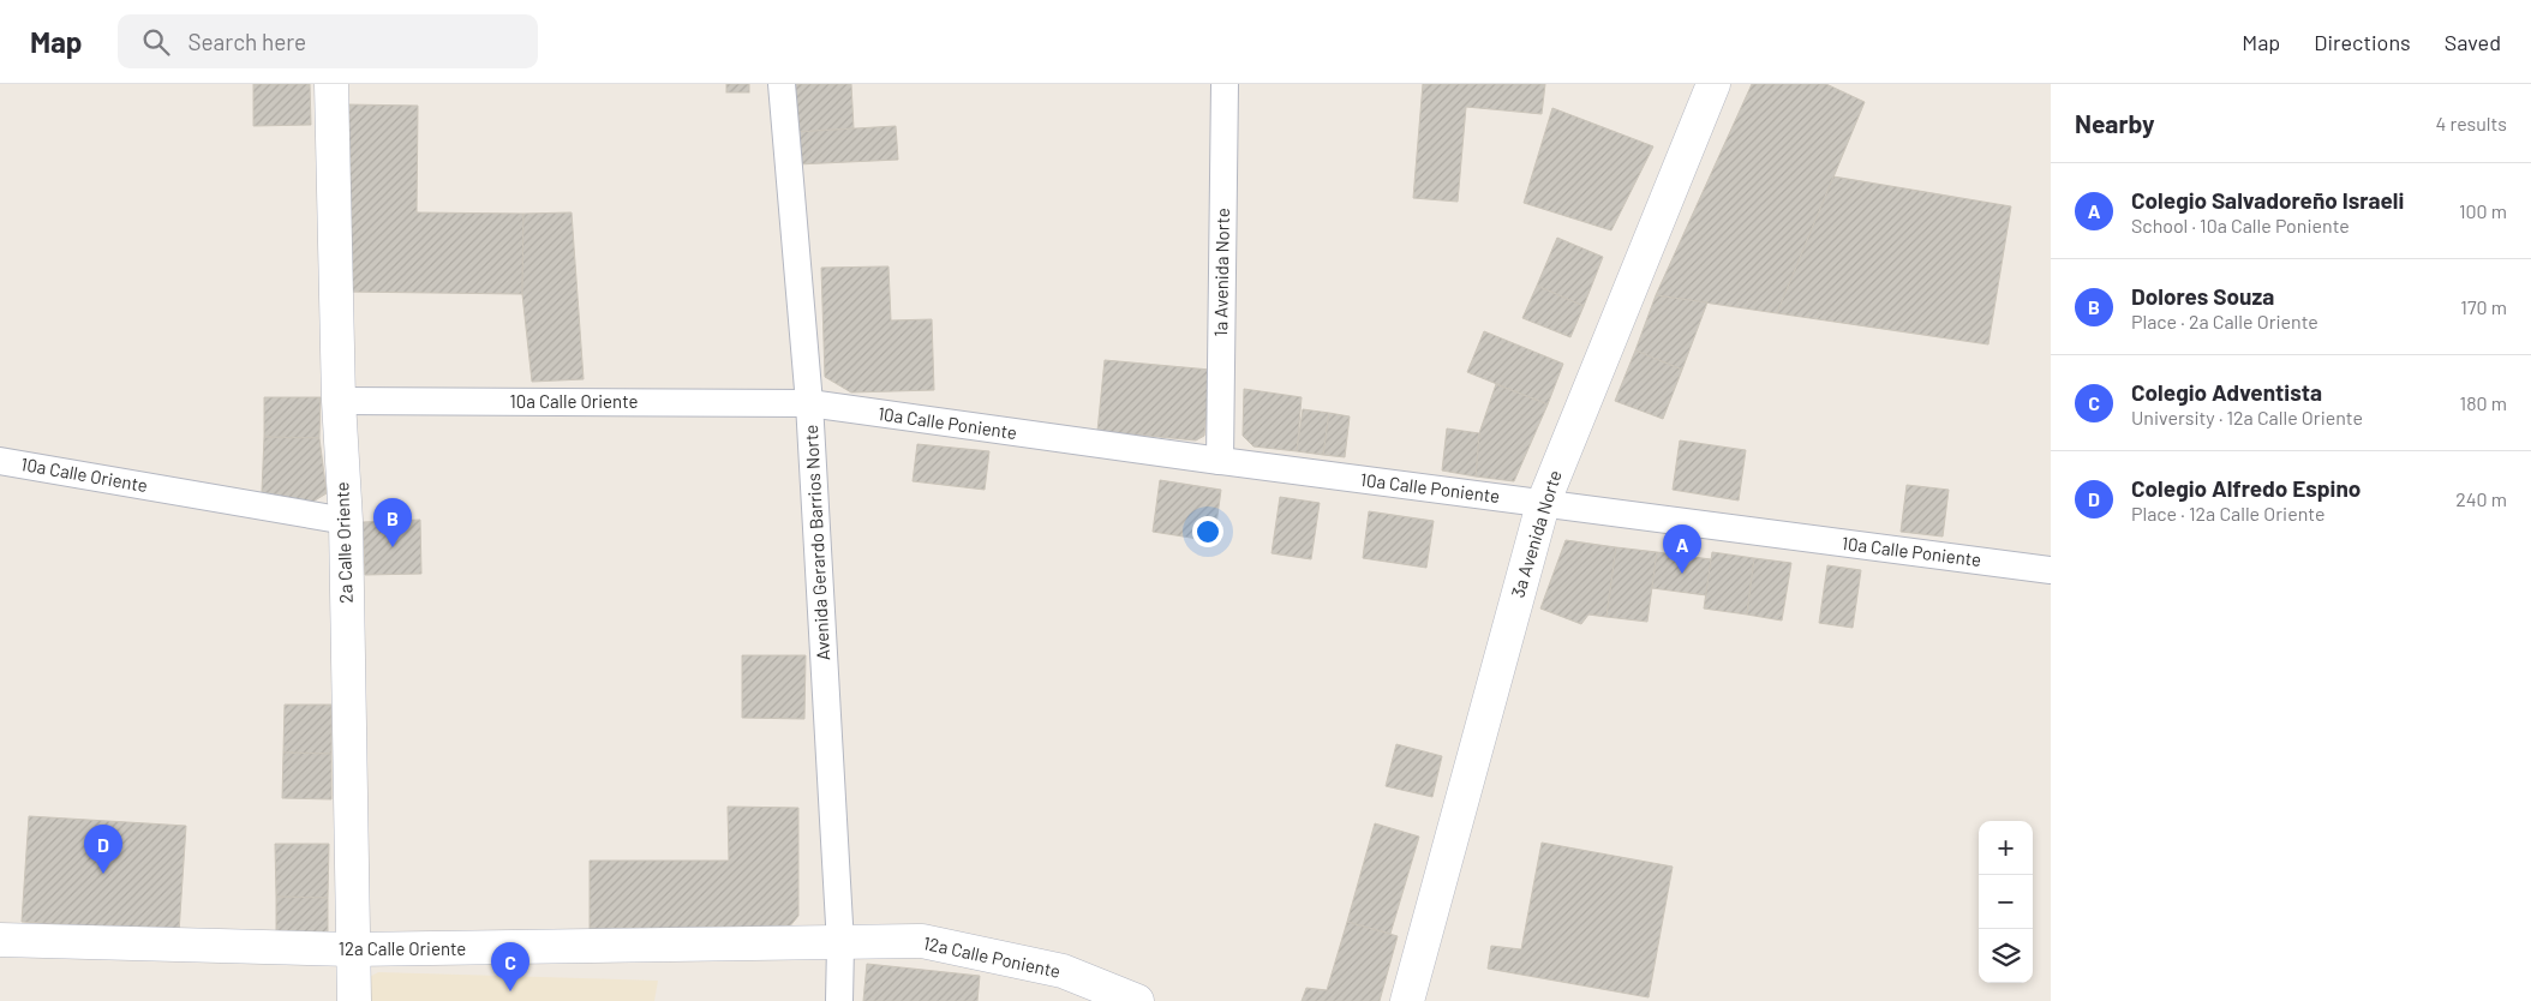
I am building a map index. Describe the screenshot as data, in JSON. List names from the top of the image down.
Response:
{
  "streets": {
    "street": [
      "1a Avenida Norte",
      "10a Calle Oriente",
      "10a Calle Poniente",
      "3a Avenida Norte",
      "2a Calle Oriente",
      "Avenida Gerardo Barrios Norte",
      "12a Calle Oriente",
      "12a Calle Poniente"
    ]
  },
  "crossings": [
    ["1a Avenida Norte", "10a Calle Poniente"],
    ["10a Calle Oriente", "10a Calle Poniente"],
    ["10a Calle Oriente", "2a Calle Oriente"],
    ["10a Calle Oriente", "Avenida Gerardo Barrios Norte"],
    ["10a Calle Poniente", "3a Avenida Norte"],
    ["10a Calle Poniente", "Avenida Gerardo Barrios Norte"],
    ["2a Calle Oriente", "12a Calle Oriente"],
    ["Avenida Gerardo Barrios Norte", "12a Calle Oriente"],
    ["Avenida Gerardo Barrios Norte", "12a Calle Poniente"],
    ["12a Calle Oriente", "12a Calle Poniente"]
  ],
  "page": {
    "header": "Map",
    "search": "Search here",
    "nav": ["Map", "Directions", "Saved"],
    "heading": ["Nearby", "4 results"],
    "list": [
      {
        "mark": "A",
        "name": "Colegio Salvadoreño Israeli",
        "note": "School · 10a Calle Poniente",
        "value": "100 m"
      },
      {
        "mark": "B",
        "name": "Dolores Souza",
        "note": "Place · 2a Calle Oriente",
        "value": "170 m"
      },
      {
        "mark": "C",
        "name": "Colegio Adventista",
        "note": "University · 12a Calle Oriente",
        "value": "180 m"
      },
      {
        "mark": "D",
        "name": "Colegio Alfredo Espino",
        "note": "Place · 12a Calle Oriente",
        "value": "240 m"
      }
    ],
    "pins": [
      "B",
      "A",
      "D",
      "C"
    ],
    "map_buttons": ["+", "−"]
  }
}
